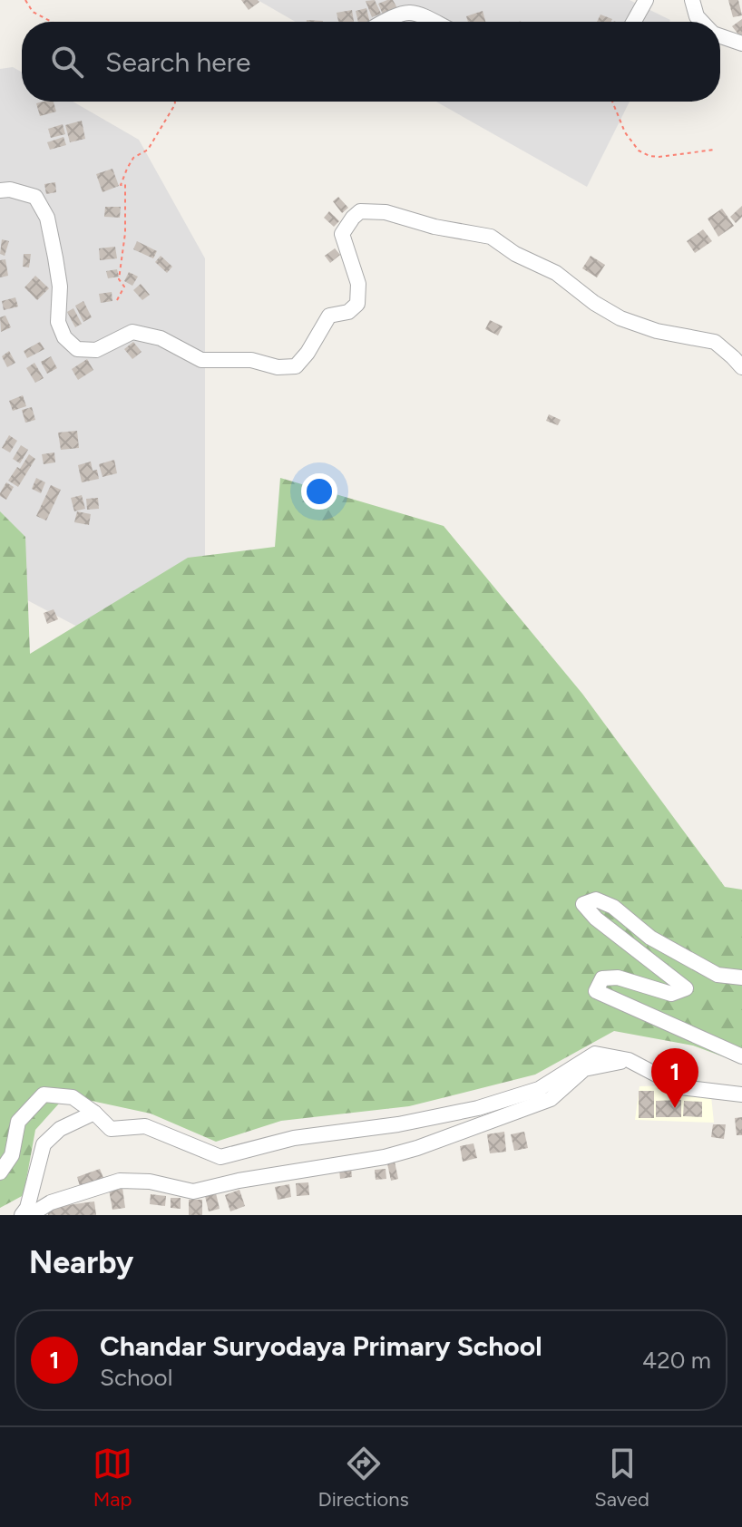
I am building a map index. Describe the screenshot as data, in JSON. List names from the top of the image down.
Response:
{
  "page": {
    "search": "Search here",
    "pins": "1",
    "heading": "Nearby",
    "list": [
      {
        "mark": "1",
        "name": "Chandar Suryodaya Primary School",
        "note": "School",
        "value": "420 m"
      }
    ],
    "nav": ["Map", "Directions", "Saved"]
  }
}
